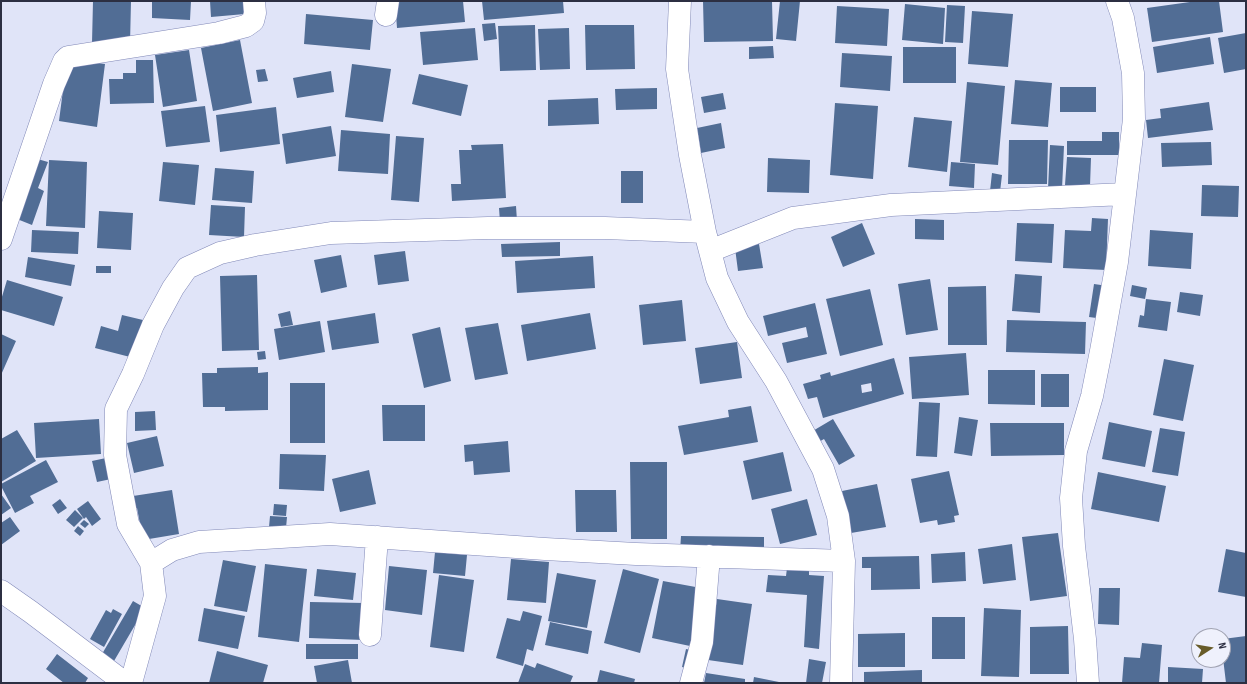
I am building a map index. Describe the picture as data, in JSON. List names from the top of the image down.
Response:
{
  "north": "right"
}
